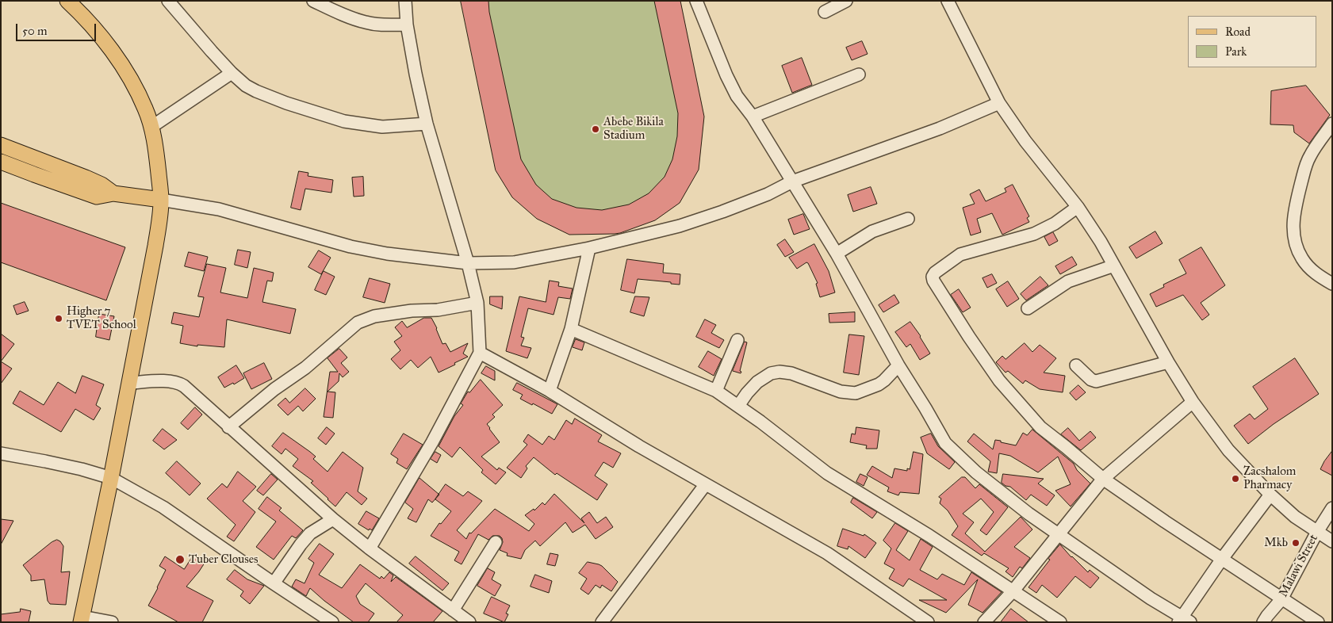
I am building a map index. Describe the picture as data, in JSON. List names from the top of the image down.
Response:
{
  "streets": {
    "street": ["Malawi Street"]
  },
  "places": [
    "Abebe Bikila Stadium",
    "Higher 7 TVET School",
    "Zacshalom Pharmacy",
    "Mkb",
    "Tuber Clouses"
  ],
  "legend": ["Road", "Park"],
  "scale_bar": "50 m"
}
